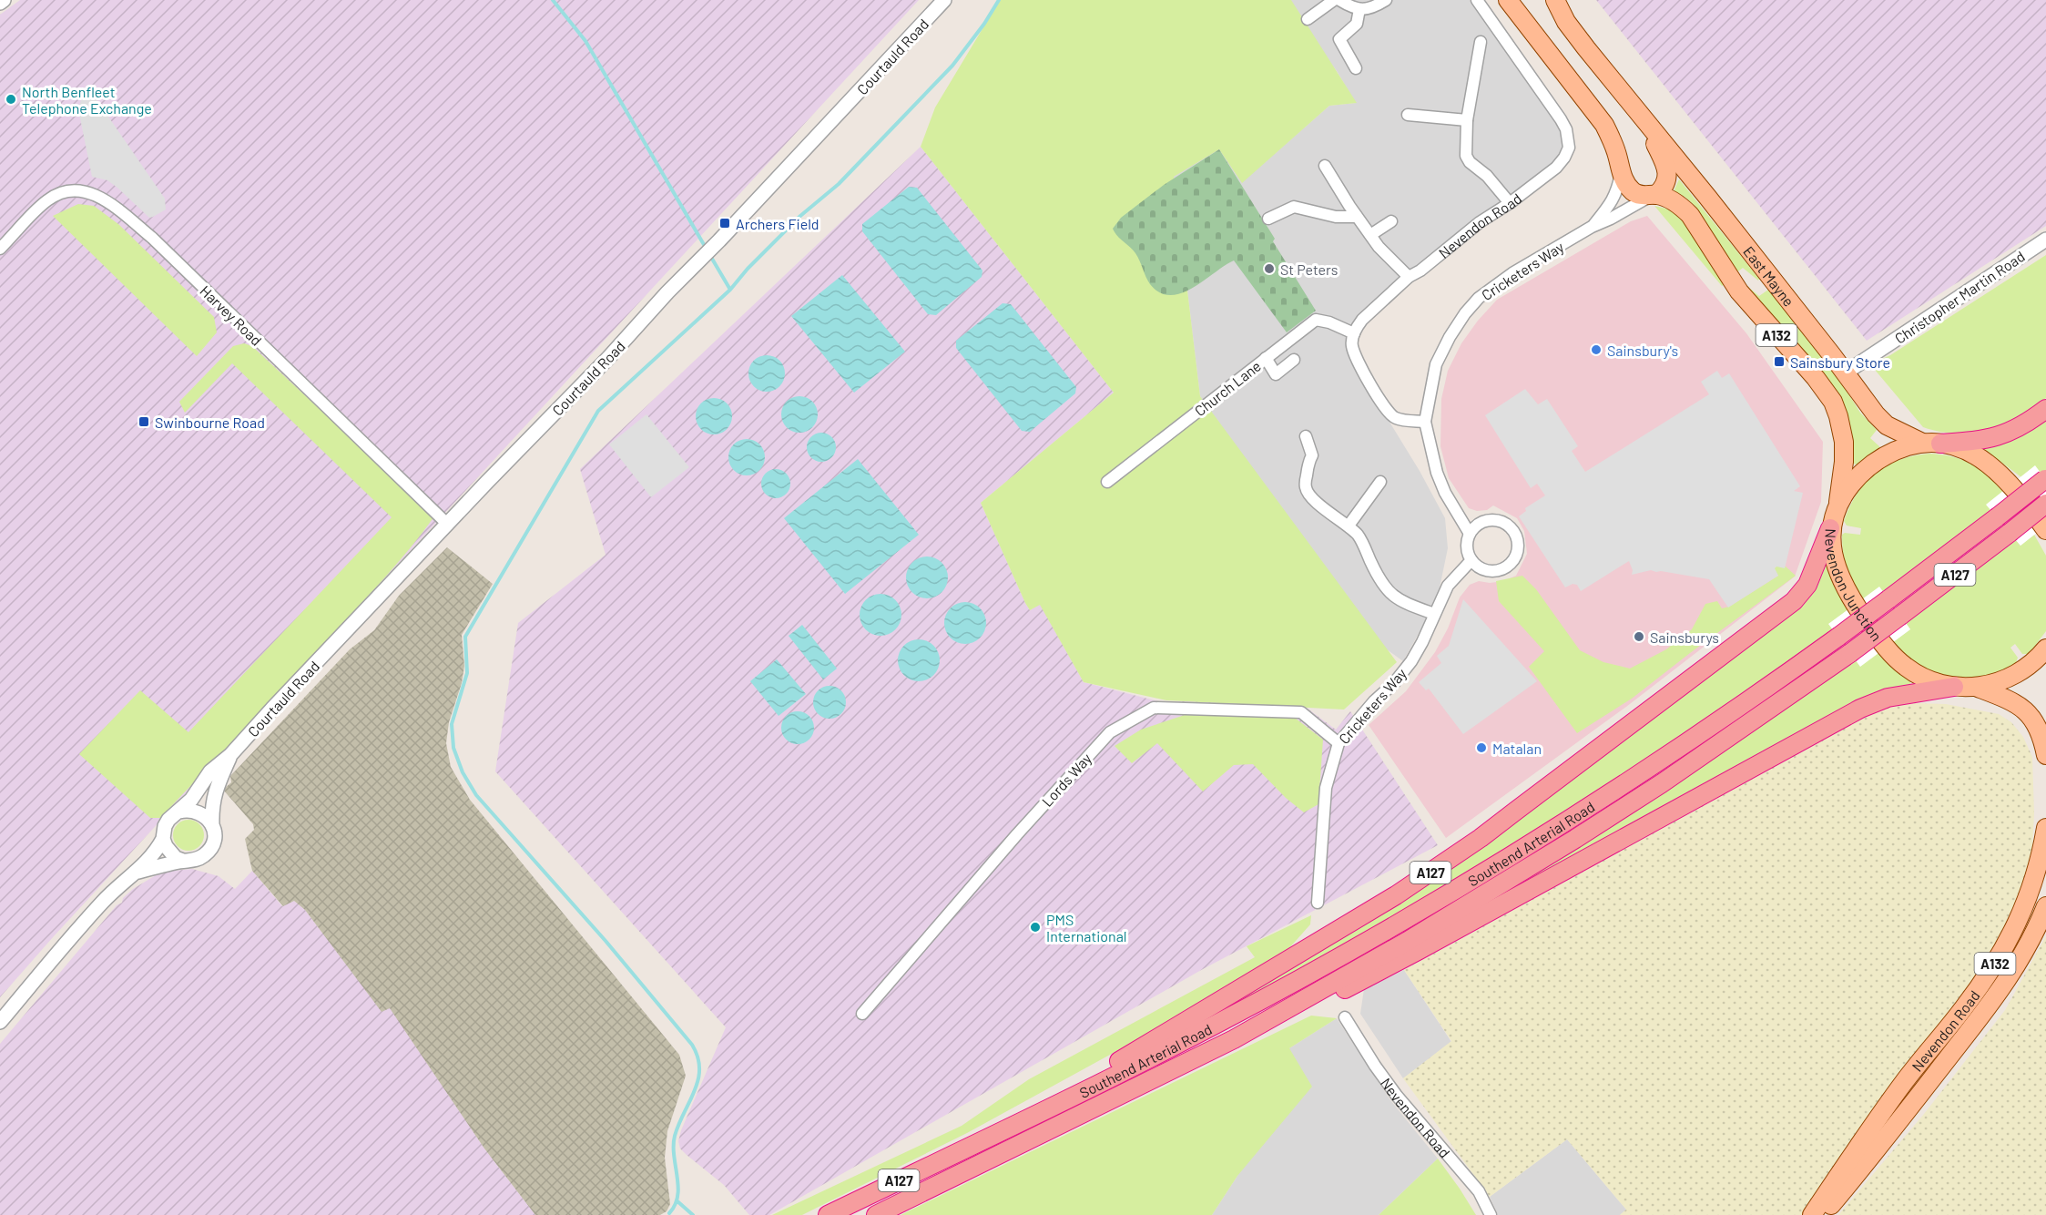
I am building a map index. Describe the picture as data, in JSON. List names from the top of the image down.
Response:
{
  "streets": {
    "highway": ["A127", "Southend Arterial Road"],
    "main road": [
      "Nevendon Road",
      "East Mayne",
      "A132",
      "Nevendon Junction"
    ],
    "street": [
      "Courtauld Road",
      "Cricketers Way",
      "Christopher Martin Road",
      "Harvey Road",
      "Church Lane",
      "Lords Way"
    ]
  },
  "crossings": [
    ["Courtauld Road", "Harvey Road"],
    ["Nevendon Road", "Church Lane"],
    ["Cricketers Way", "East Mayne"],
    ["Cricketers Way", "A132"],
    ["Cricketers Way", "Lords Way"],
    ["East Mayne", "Christopher Martin Road"],
    ["East Mayne", "A132"],
    ["East Mayne", "Nevendon Junction"],
    ["A132", "Nevendon Junction"],
    ["A127", "Nevendon Junction"],
    ["A127", "Southend Arterial Road"]
  ],
  "places": {
    "other": [
      "North Benfleet Telephone Exchange",
      "St Peters",
      "Sainsbury's",
      "Sainsburys",
      "Matalan",
      "PMS International"
    ],
    "transit": ["Archers Field", "Sainsbury Store", "Swinbourne Road"]
  }
}
